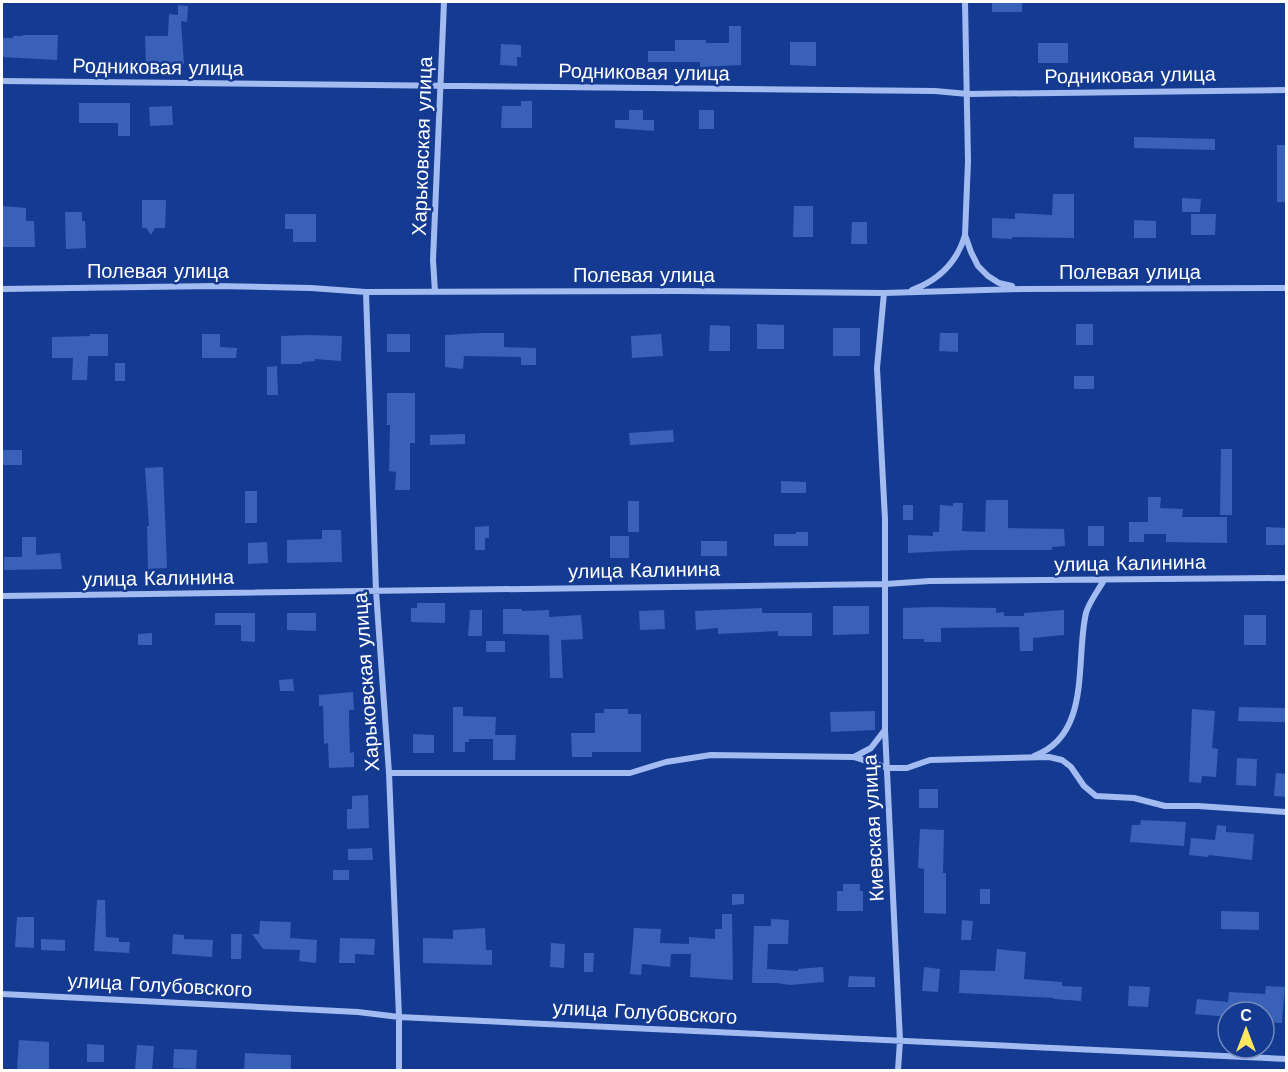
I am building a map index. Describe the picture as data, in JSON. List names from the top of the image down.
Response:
{
  "streets": {
    "street": [
      "Родниковая улица",
      "Харьковская улица",
      "Полевая улица",
      "улица Калинина",
      "Киевская улица",
      "улица Голубовского"
    ]
  },
  "crossings": [
    ["Родниковая улица", "Харьковская улица"],
    ["Харьковская улица", "Полевая улица"],
    ["Харьковская улица", "улица Калинина"],
    ["Харьковская улица", "улица Голубовского"],
    ["Полевая улица", "Киевская улица"],
    ["улица Калинина", "Киевская улица"],
    ["Киевская улица", "улица Голубовского"]
  ],
  "north": "top"
}
